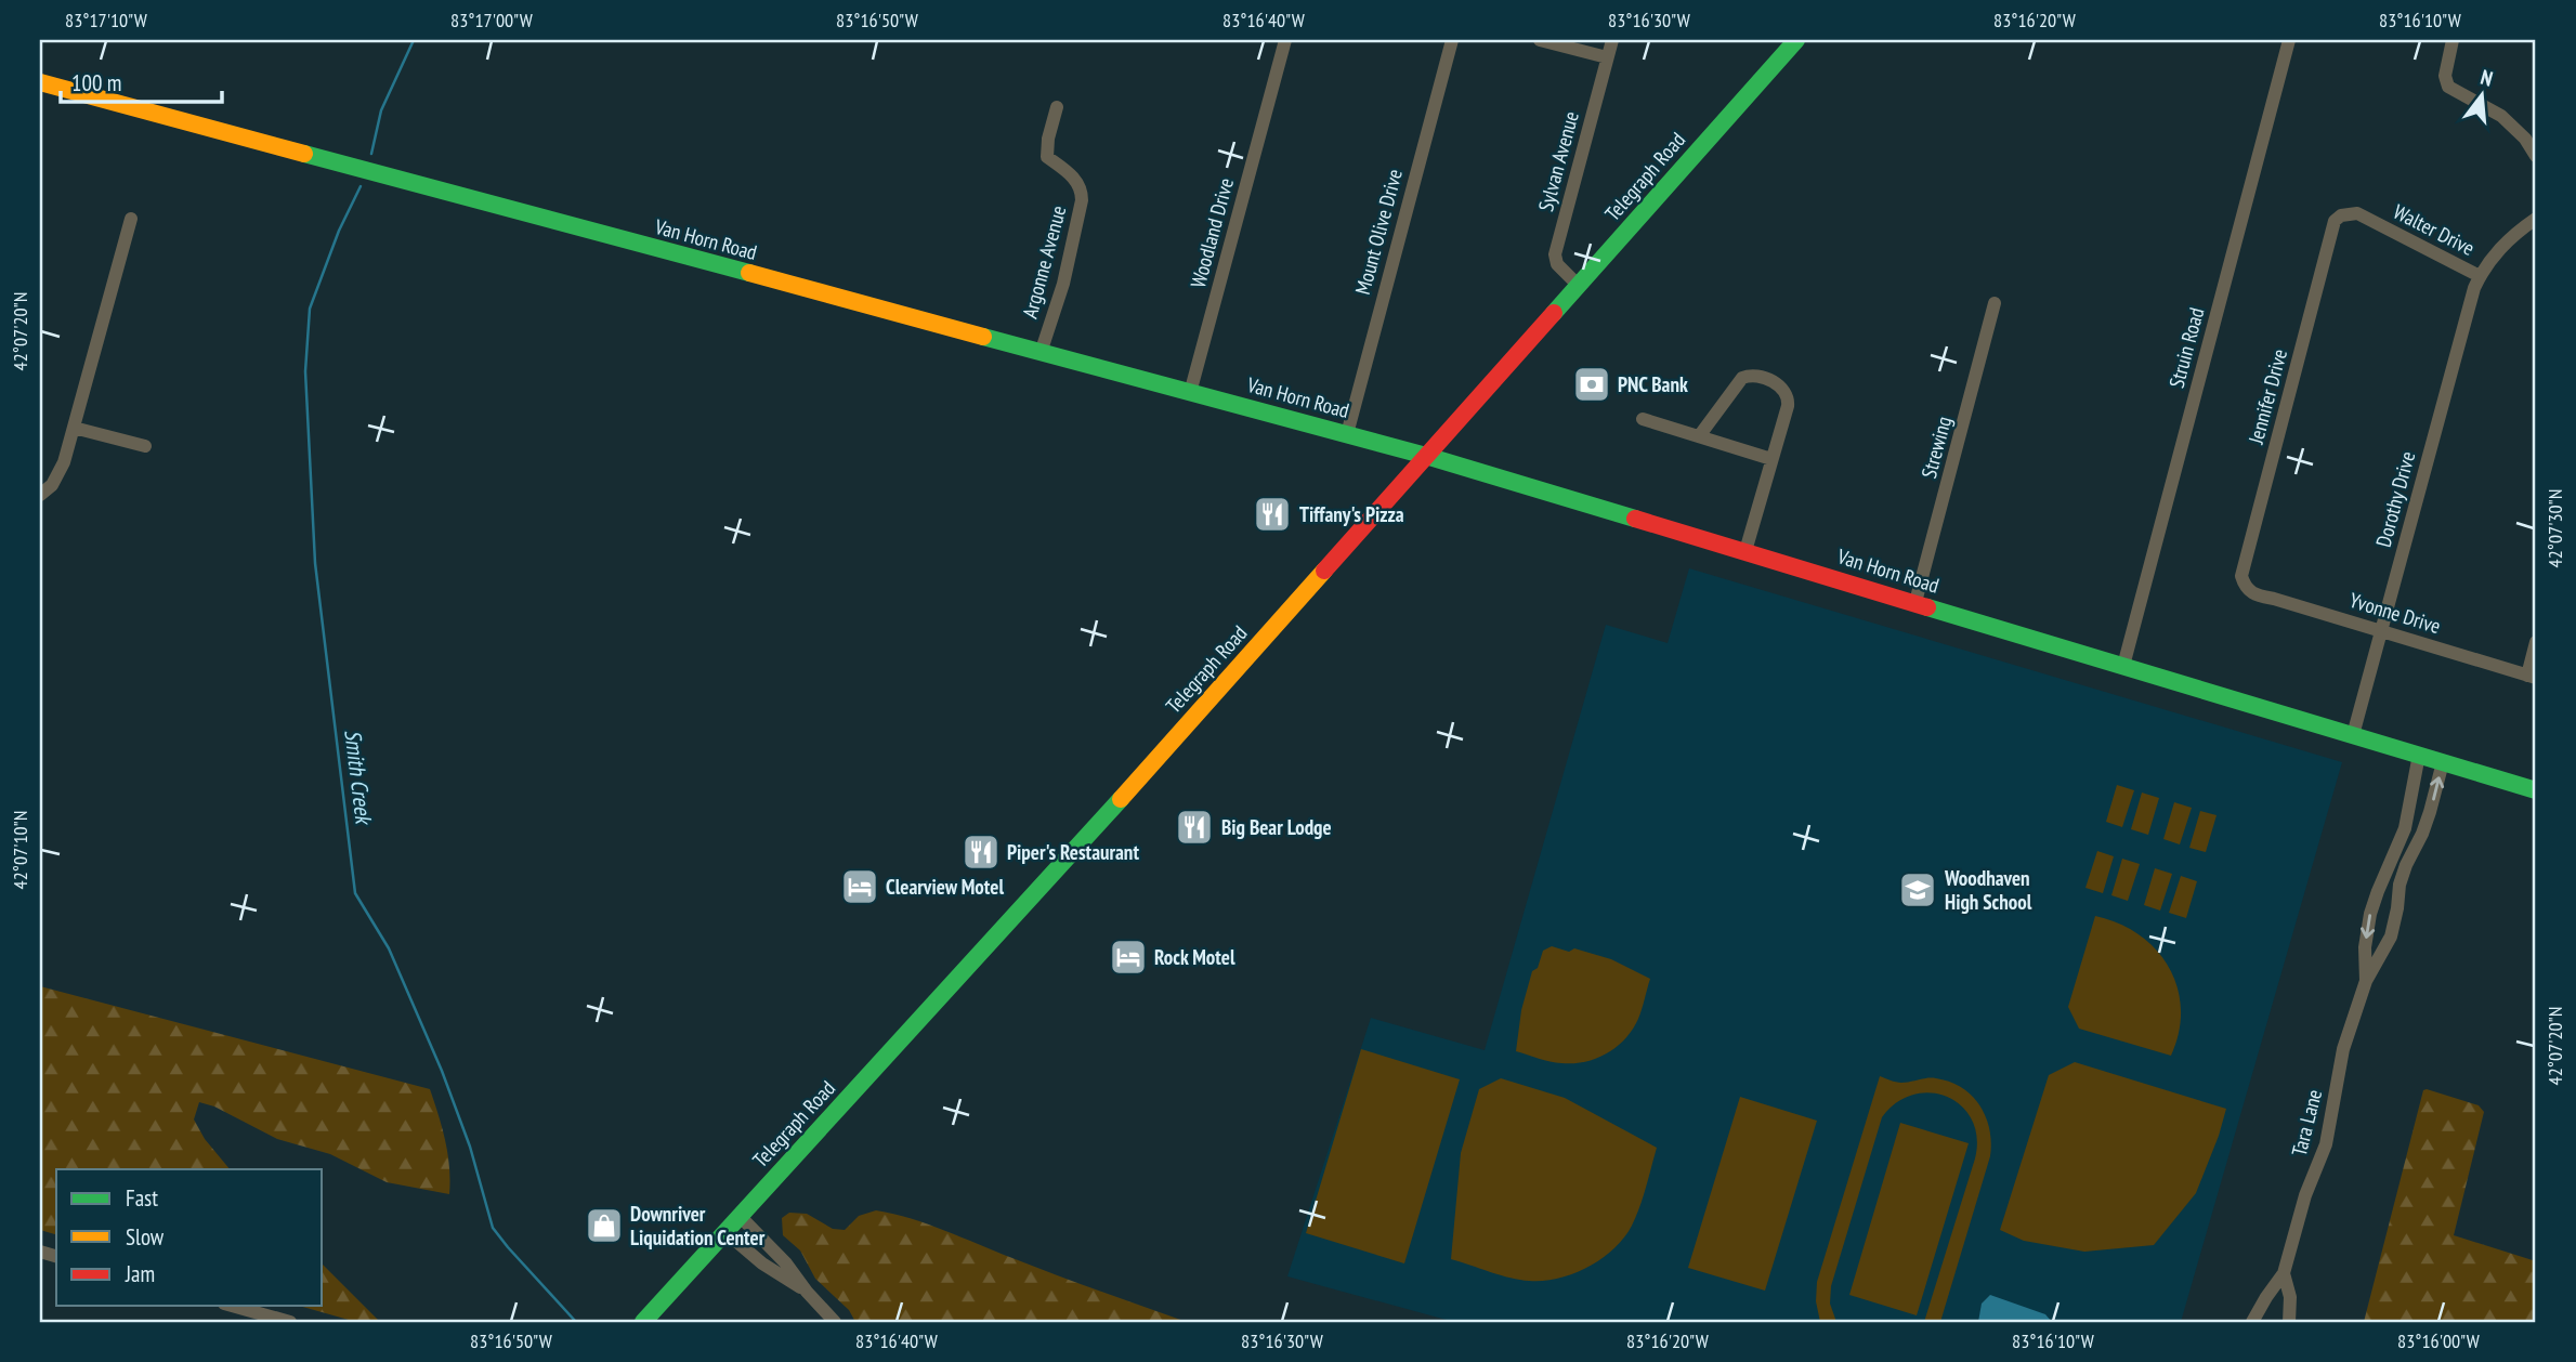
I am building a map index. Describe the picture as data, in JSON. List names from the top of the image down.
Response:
{
  "streets": {
    "main road": ["Telegraph Road", "Van Horn Road"],
    "street": [
      "Sylvan Avenue",
      "Walter Drive",
      "Mount Olive Drive",
      "Woodland Drive",
      "Argonne Avenue",
      "Struin Road",
      "Jennifer Drive",
      "Strewing",
      "Dorothy Drive",
      "Yvonne Drive",
      "Tara Lane"
    ]
  },
  "crossings": [
    ["Sylvan Avenue", "Telegraph Road"],
    ["Telegraph Road", "Van Horn Road"],
    ["Walter Drive", "Jennifer Drive"],
    ["Walter Drive", "Dorothy Drive"],
    ["Mount Olive Drive", "Van Horn Road"],
    ["Woodland Drive", "Van Horn Road"],
    ["Van Horn Road", "Argonne Avenue"],
    ["Van Horn Road", "Struin Road"],
    ["Van Horn Road", "Strewing"],
    ["Van Horn Road", "Dorothy Drive"],
    ["Van Horn Road", "Tara Lane"],
    ["Jennifer Drive", "Yvonne Drive"],
    ["Dorothy Drive", "Yvonne Drive"]
  ],
  "water": ["Smith Creek"],
  "places": {
    "bank": ["PNC Bank"],
    "restaurant": ["Tiffany's Pizza", "Big Bear Lodge", "Piper's Restaurant"],
    "hotel": ["Clearview Motel", "Rock Motel"],
    "school or university": ["Woodhaven High School"],
    "shop": ["Downriver Liquidation Center"]
  },
  "legend": ["Fast", "Slow", "Jam"],
  "scale_bar": "100 m",
  "north": "top",
  "coordinates": [
    "83°17'10\"W",
    "83°17'00\"W",
    "83°16'50\"W",
    "83°16'40\"W",
    "83°16'30\"W",
    "83°16'20\"W",
    "83°16'10\"W",
    "42°07'20\"N",
    "42°07'30\"N",
    "42°07'10\"N",
    "83°16'00\"W"
  ]
}
